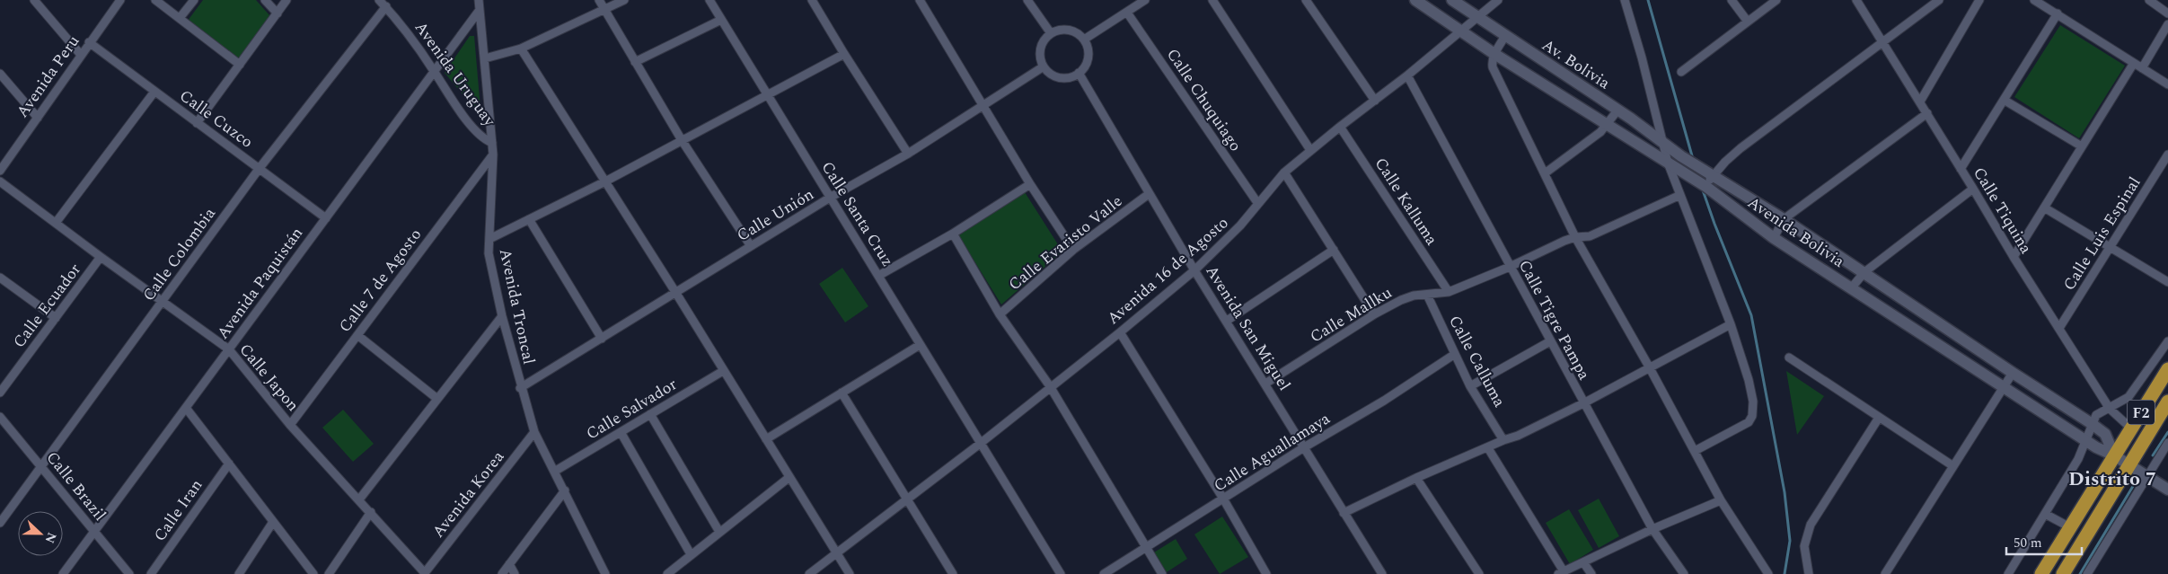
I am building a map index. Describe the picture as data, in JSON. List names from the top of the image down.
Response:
{
  "streets": {
    "highway": ["F2"],
    "street": [
      "Av. Bolivia",
      "Avenida Uruguay",
      "Avenida Peru",
      "Calle Chuquiago",
      "Calle Cuzco",
      "Calle Kalluma",
      "Calle Tiquina",
      "Calle Santa Cruz",
      "Calle Unión",
      "Avenida Bolivia",
      "Calle Luis Espinal",
      "Calle Evaristo Valle",
      "Calle Colombia",
      "Avenida 16 de Agosto",
      "Calle 7 de Agosto",
      "Avenida Paquistán",
      "Calle Ecuador",
      "Avenida Troncal",
      "Calle Mallku",
      "Calle Tigre Pampa",
      "Avenida San Miguel",
      "Calle Calluma",
      "Calle Japon",
      "Calle Salvador",
      "Calle Aguallamaya",
      "Calle Brazil",
      "Avenida Korea",
      "Calle Iran"
    ]
  },
  "crossings": [
    ["Av. Bolivia", "Avenida Bolivia"],
    ["Av. Bolivia", "Avenida 16 de Agosto"],
    ["Avenida Uruguay", "Calle Colombia"],
    ["Avenida Uruguay", "Avenida Paquistán"],
    ["Avenida Uruguay", "Avenida Troncal"],
    ["Avenida Peru", "Calle Cuzco"],
    ["Calle Chuquiago", "Avenida 16 de Agosto"],
    ["Calle Cuzco", "Calle Colombia"],
    ["Calle Cuzco", "Avenida Paquistán"],
    ["Calle Kalluma", "Avenida 16 de Agosto"],
    ["Calle Kalluma", "Calle Mallku"],
    ["Calle Tiquina", "Calle Luis Espinal"],
    ["Calle Tiquina", "F2"],
    ["Calle Santa Cruz", "Calle Unión"],
    ["Calle Santa Cruz", "Avenida 16 de Agosto"],
    ["Calle Unión", "Avenida Troncal"],
    ["Calle Unión", "Avenida San Miguel"],
    ["Avenida Bolivia", "Avenida 16 de Agosto"],
    ["Avenida Bolivia", "F2"],
    ["Calle Evaristo Valle", "Avenida San Miguel"],
    ["Calle Colombia", "Calle Japon"],
    ["Calle Colombia", "Calle Brazil"],
    ["Avenida 16 de Agosto", "Calle Tigre Pampa"],
    ["Avenida 16 de Agosto", "Avenida San Miguel"],
    ["Calle 7 de Agosto", "Avenida Troncal"],
    ["Calle 7 de Agosto", "Calle Japon"],
    ["Avenida Paquistán", "Avenida Troncal"],
    ["Avenida Paquistán", "Calle Japon"],
    ["Avenida Paquistán", "Calle Brazil"],
    ["Calle Ecuador", "Calle Japon"],
    ["Avenida Troncal", "Calle Salvador"],
    ["Avenida Troncal", "Avenida Korea"],
    ["Calle Mallku", "Calle Tigre Pampa"],
    ["Calle Mallku", "Avenida San Miguel"],
    ["Calle Mallku", "Calle Calluma"],
    ["Avenida San Miguel", "Calle Aguallamaya"],
    ["Calle Calluma", "Calle Aguallamaya"],
    ["Calle Japon", "Avenida Korea"]
  ],
  "districts": ["Distrito 7"],
  "scale_bar": "50 m",
  "north": "right"
}
